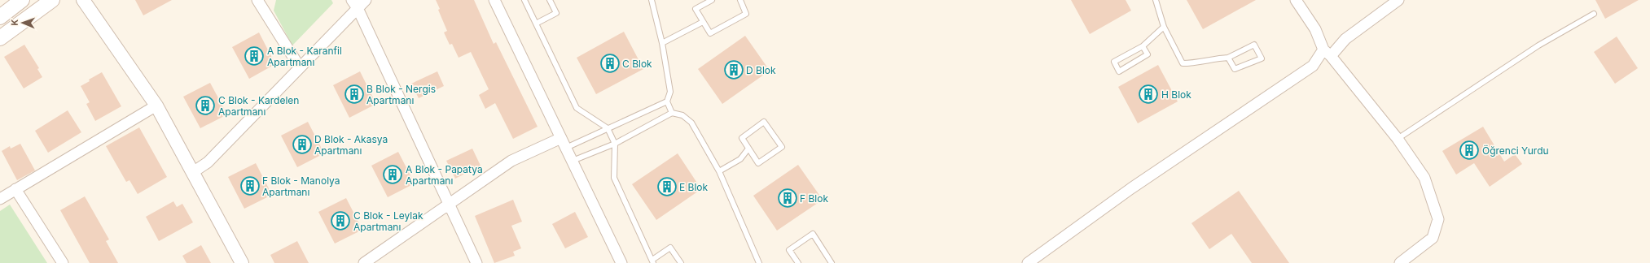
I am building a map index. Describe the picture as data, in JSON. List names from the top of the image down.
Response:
{
  "places": {
    "building": [
      "A Blok - Karanfil Apartmanı",
      "C Blok",
      "D Blok",
      "B Blok - Nergis Apartmanı",
      "H Blok",
      "C Blok - Kardelen Apartmanı",
      "D Blok - Akasya Apartmanı",
      "Öğrenci Yurdu",
      "A Blok - Papatya Apartmanı",
      "F Blok - Manolya Apartmanı",
      "E Blok",
      "F Blok",
      "C Blok - Leylak Apartmanı"
    ]
  },
  "north": "left"
}
